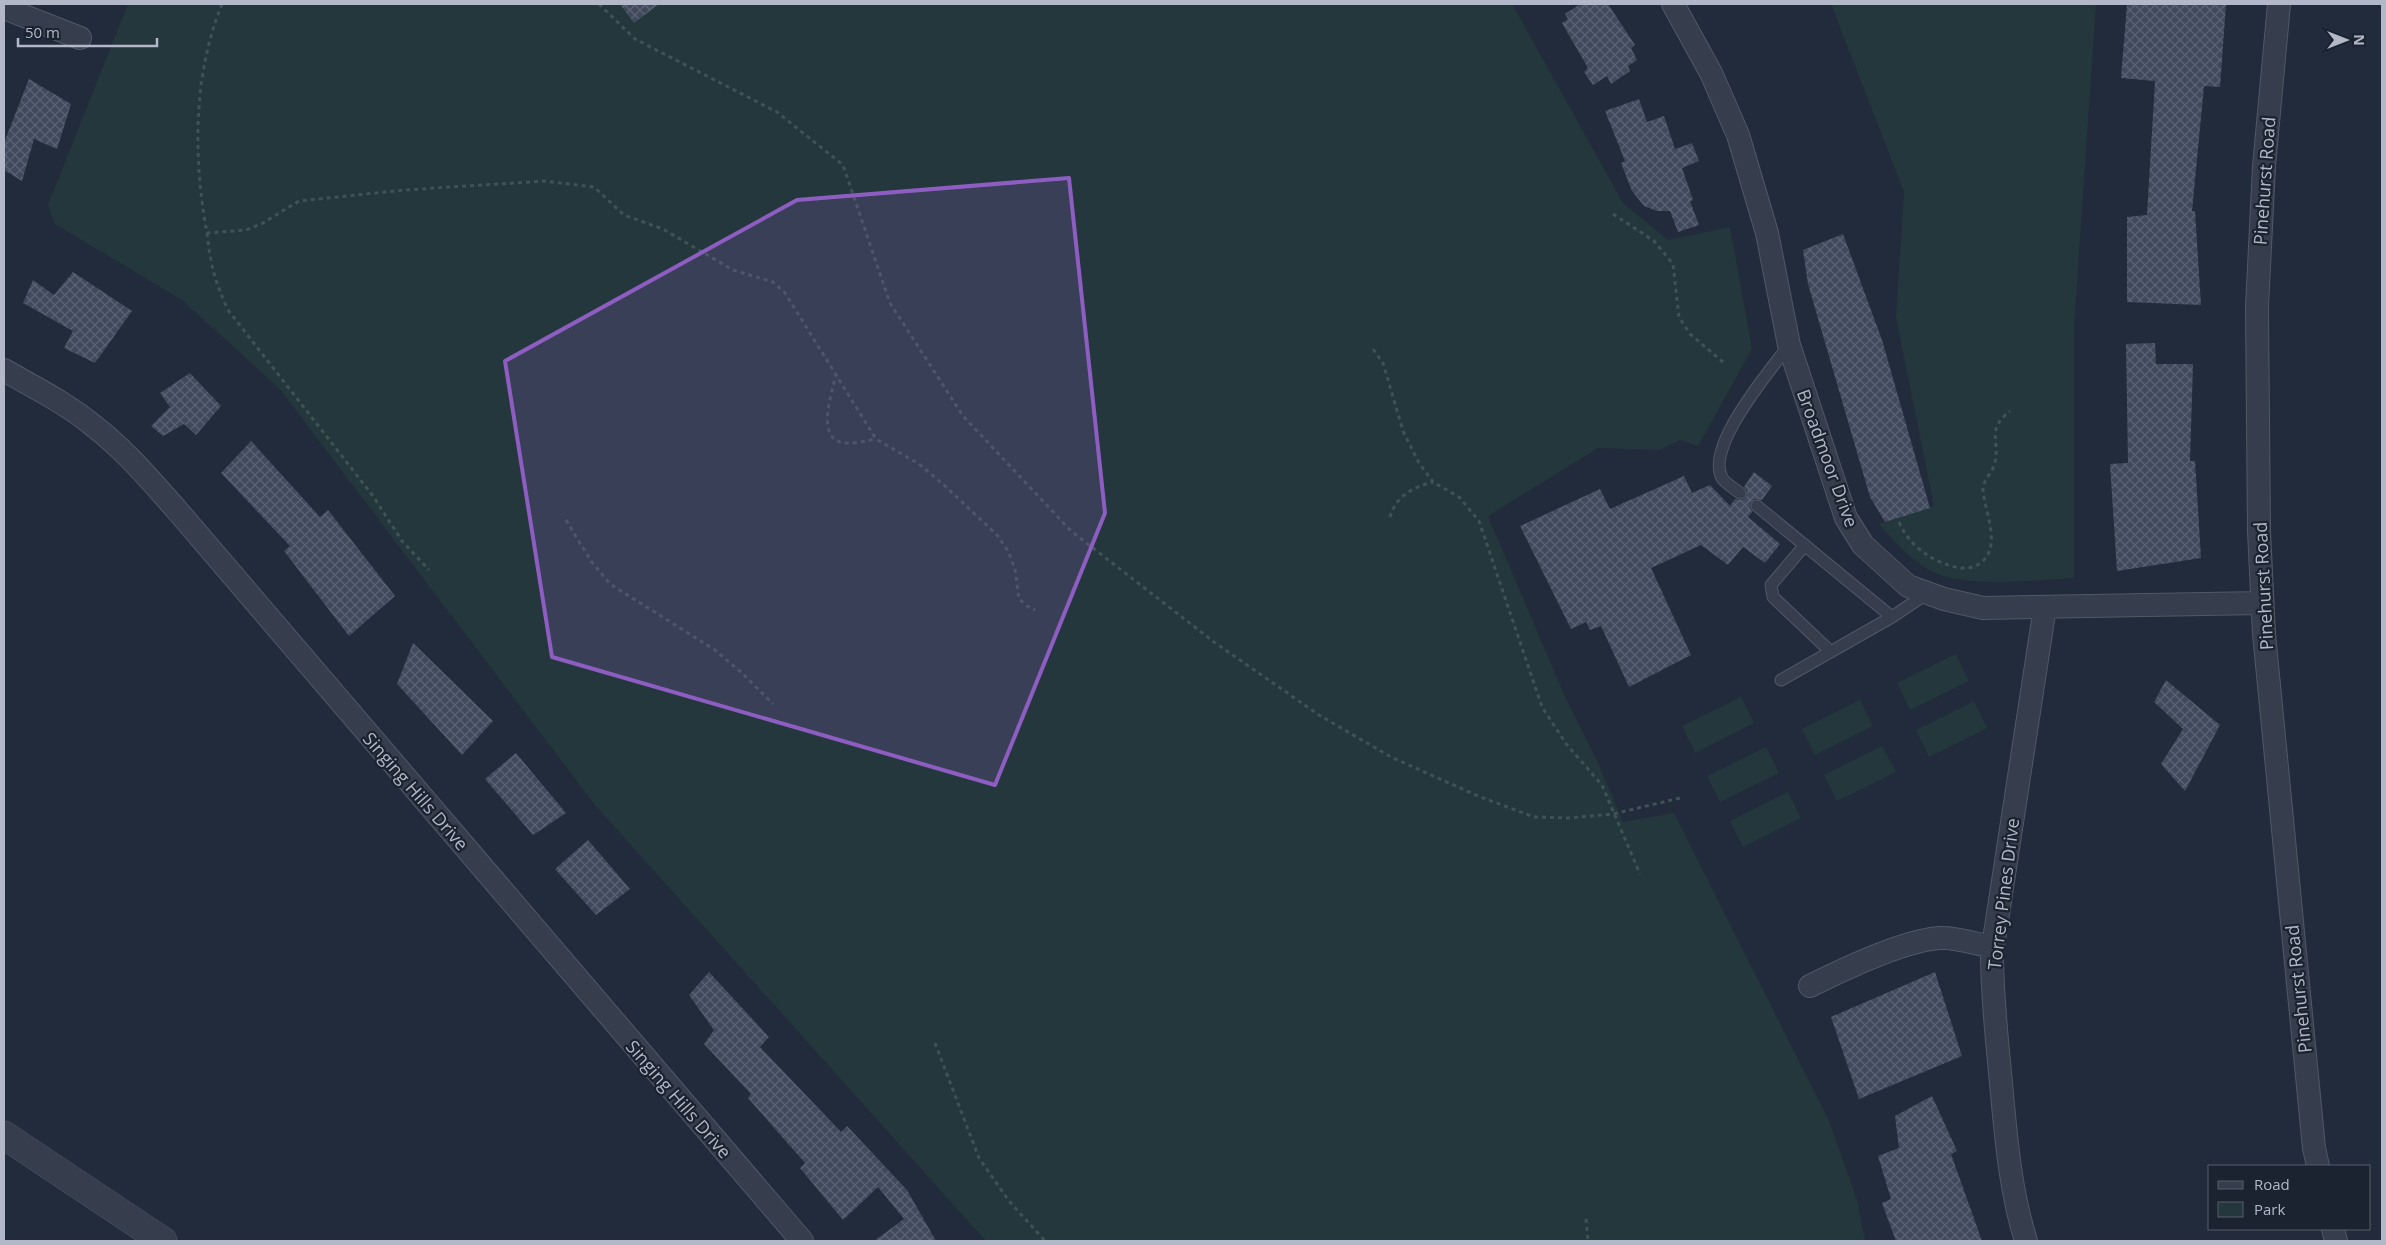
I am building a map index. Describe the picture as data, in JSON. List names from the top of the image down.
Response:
{
  "streets": {
    "street": [
      "Pinehurst Road",
      "Broadmoor Drive",
      "Singing Hills Drive",
      "Torrey Pines Drive"
    ]
  },
  "crossings": [
    ["Pinehurst Road", "Broadmoor Drive"],
    ["Broadmoor Drive", "Torrey Pines Drive"]
  ],
  "legend": ["Road", "Park"],
  "scale_bar": "50 m",
  "north": "right"
}
